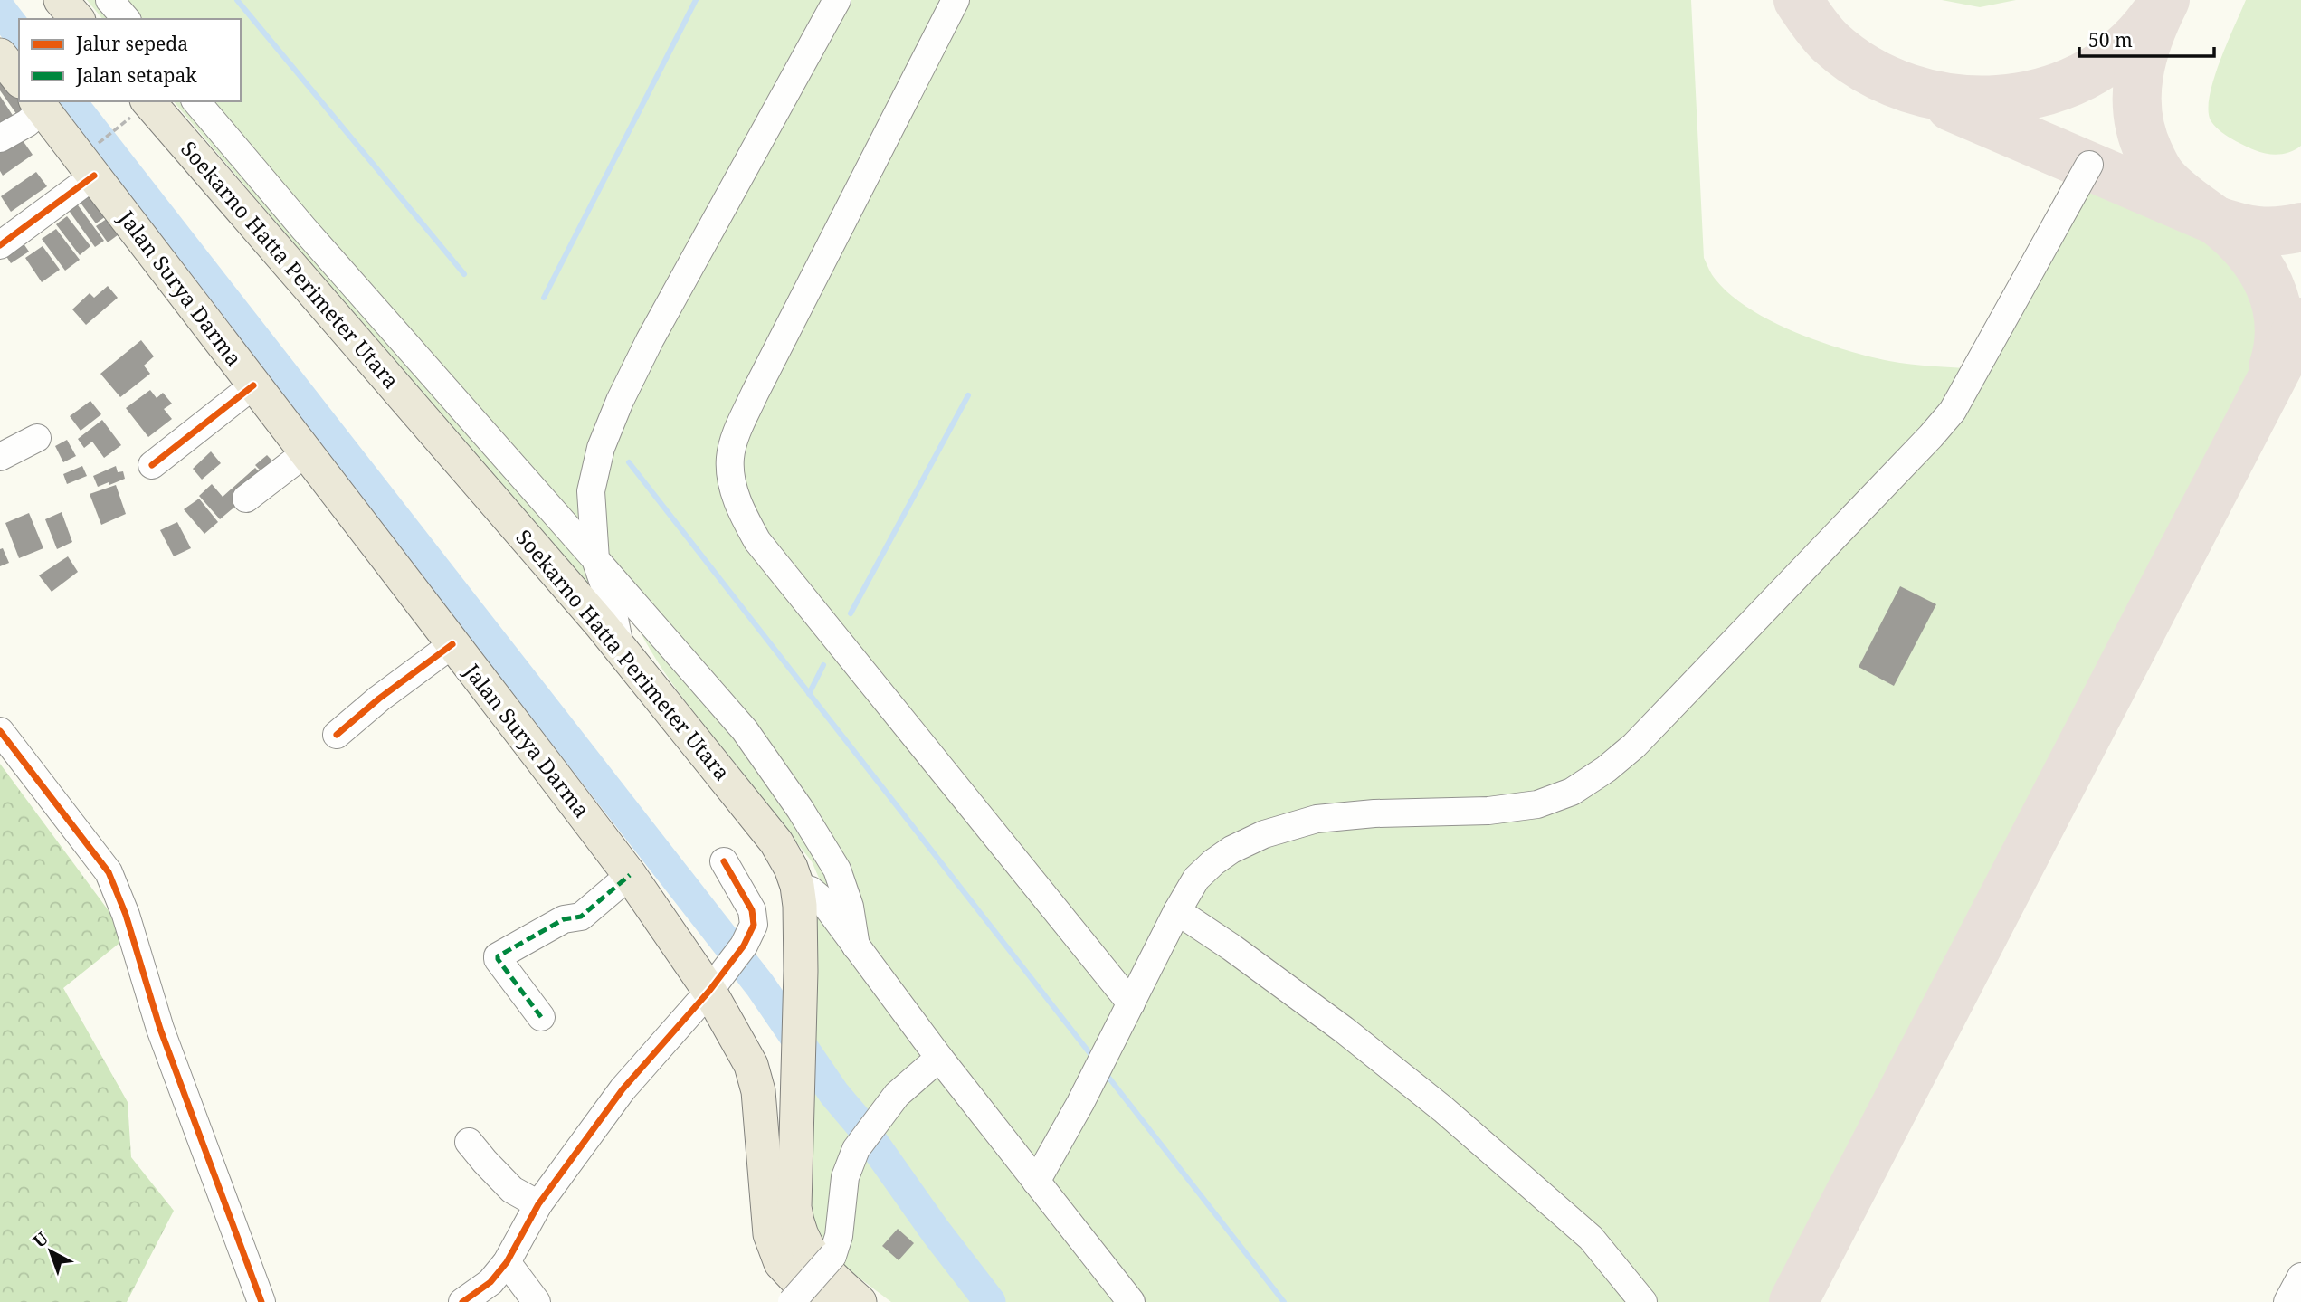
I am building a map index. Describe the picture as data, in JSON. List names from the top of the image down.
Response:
{
  "streets": {
    "main road": ["Soekarno Hatta Perimeter Utara", "Jalan Surya Darma"]
  },
  "legend": ["Jalur sepeda", "Jalan setapak"],
  "scale_bar": "50 m",
  "north": "top left"
}
